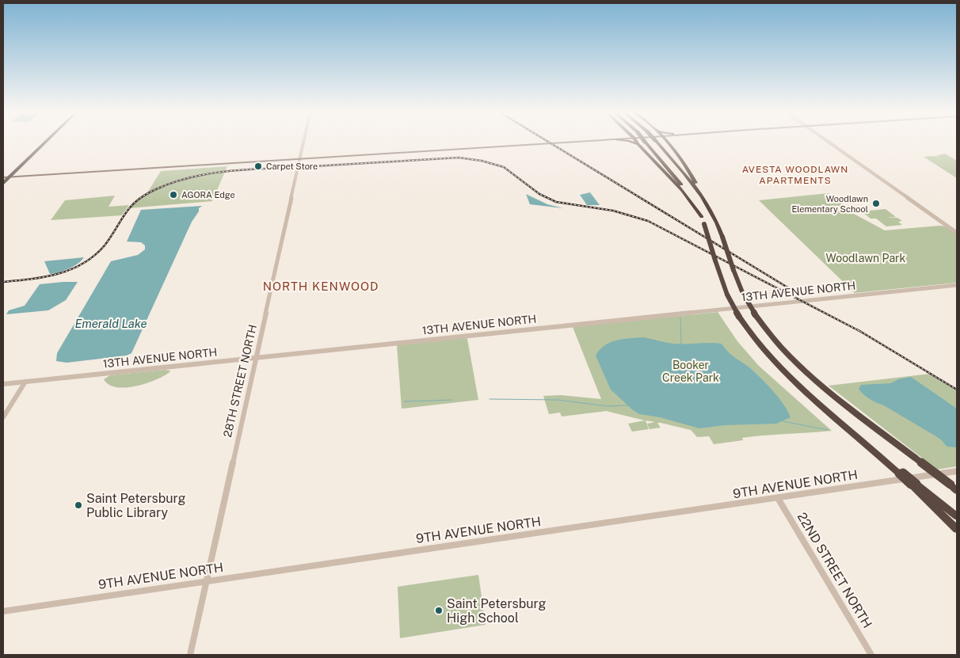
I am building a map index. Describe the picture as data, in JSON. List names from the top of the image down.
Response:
{
  "streets": {
    "street": [
      "13TH AVENUE NORTH",
      "28TH STREET NORTH",
      "9TH AVENUE NORTH",
      "22ND STREET NORTH"
    ]
  },
  "crossings": [
    ["13TH AVENUE NORTH", "28TH STREET NORTH"],
    ["28TH STREET NORTH", "9TH AVENUE NORTH"],
    ["9TH AVENUE NORTH", "22ND STREET NORTH"]
  ],
  "districts": ["AVESTA WOODLAWN APARTMENTS", "NORTH KENWOOD"],
  "water": ["Emerald Lake"],
  "parks": ["Woodlawn Park", "Booker Creek Park"],
  "places": [
    "Carpet Store",
    "AGORA Edge",
    "Woodlawn Elementary School",
    "Saint Petersburg Public Library",
    "Saint Petersburg High School"
  ]
}
